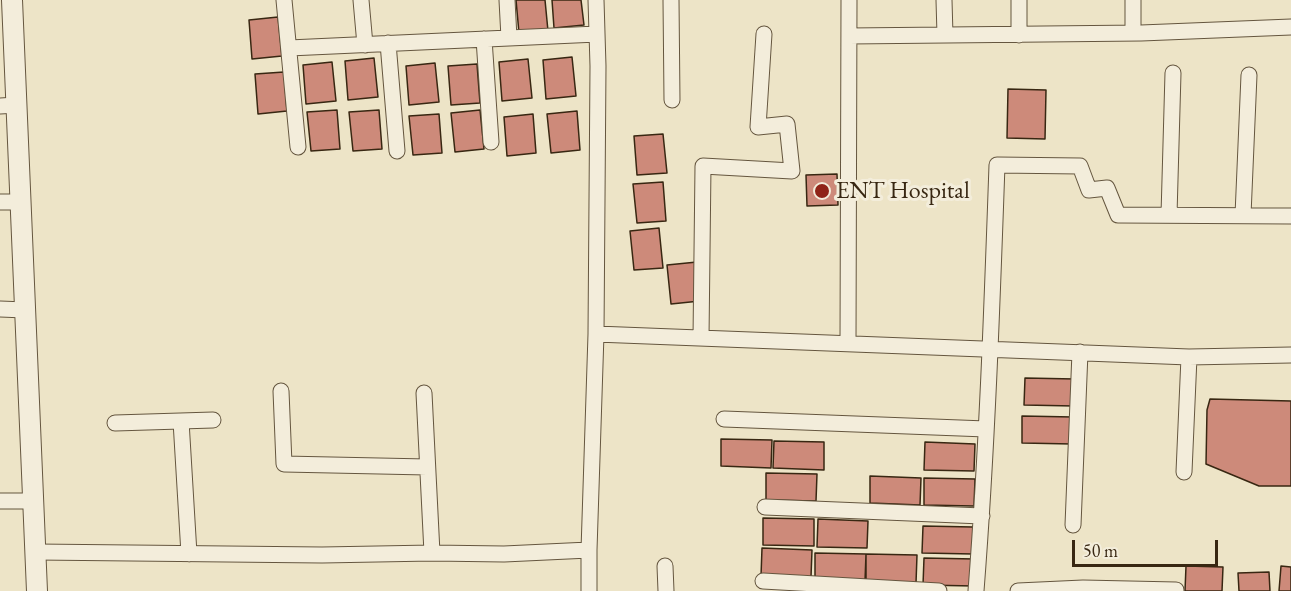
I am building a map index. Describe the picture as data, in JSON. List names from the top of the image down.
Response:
{
  "places": ["ENT Hospital"],
  "scale_bar": "50 m"
}
